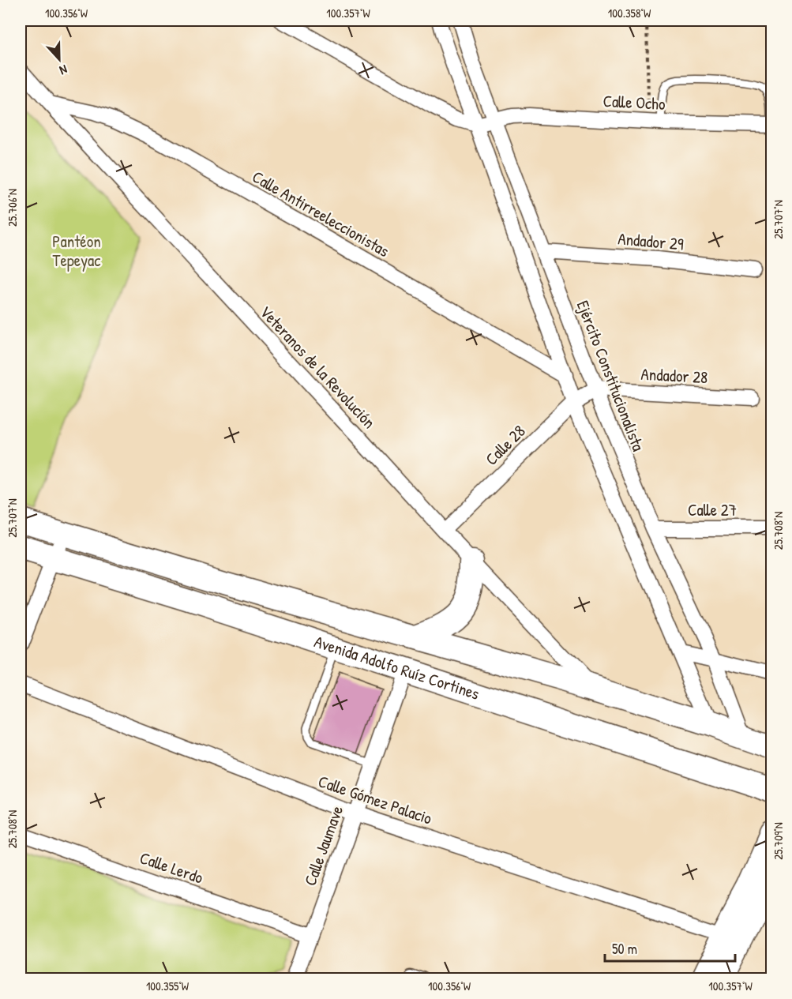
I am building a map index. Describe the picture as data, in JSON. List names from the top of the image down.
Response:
{
  "streets": {
    "main road": ["Avenida Adolfo Ruíz Cortines"],
    "street": [
      "Calle Ocho",
      "Calle Antirreeleccionistas",
      "Andador 29",
      "Veteranos de la Revolución",
      "Ejército Constitucionalista",
      "Andador 28",
      "Calle 28",
      "Calle 27",
      "Calle Gómez Palacio",
      "Calle Jaumave",
      "Calle Lerdo"
    ]
  },
  "crossings": [
    ["Calle Ocho", "Ejército Constitucionalista"],
    ["Calle Antirreeleccionistas", "Veteranos de la Revolución"],
    ["Andador 29", "Ejército Constitucionalista"],
    ["Veteranos de la Revolución", "Calle 28"],
    ["Veteranos de la Revolución", "Avenida Adolfo Ruíz Cortines"],
    ["Ejército Constitucionalista", "Andador 28"],
    ["Ejército Constitucionalista", "Calle 28"],
    ["Ejército Constitucionalista", "Calle 27"],
    ["Ejército Constitucionalista", "Avenida Adolfo Ruíz Cortines"],
    ["Andador 28", "Calle 28"],
    ["Avenida Adolfo Ruíz Cortines", "Calle Jaumave"],
    ["Calle Gómez Palacio", "Calle Jaumave"],
    ["Calle Jaumave", "Calle Lerdo"]
  ],
  "parks": ["Pantéon Tepeyac"],
  "scale_bar": "50 m",
  "north": "bottom",
  "coordinates": [
    "100.356°W",
    "100.357°W",
    "100.358°W",
    "25.706°N",
    "25.707°N",
    "25.708°N",
    "25.709°N",
    "100.355°W"
  ]
}
